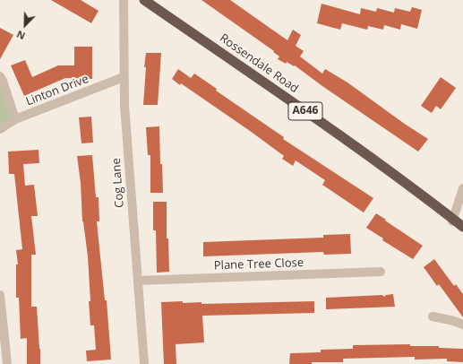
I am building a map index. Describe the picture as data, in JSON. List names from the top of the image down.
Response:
{
  "streets": {
    "highway": ["Rossendale Road", "A646"],
    "street": ["Linton Drive", "Cog Lane", "Plane Tree Close"]
  },
  "crossings": [
    ["Linton Drive", "Cog Lane"],
    ["Cog Lane", "Plane Tree Close"]
  ],
  "north": "bottom left"
}
